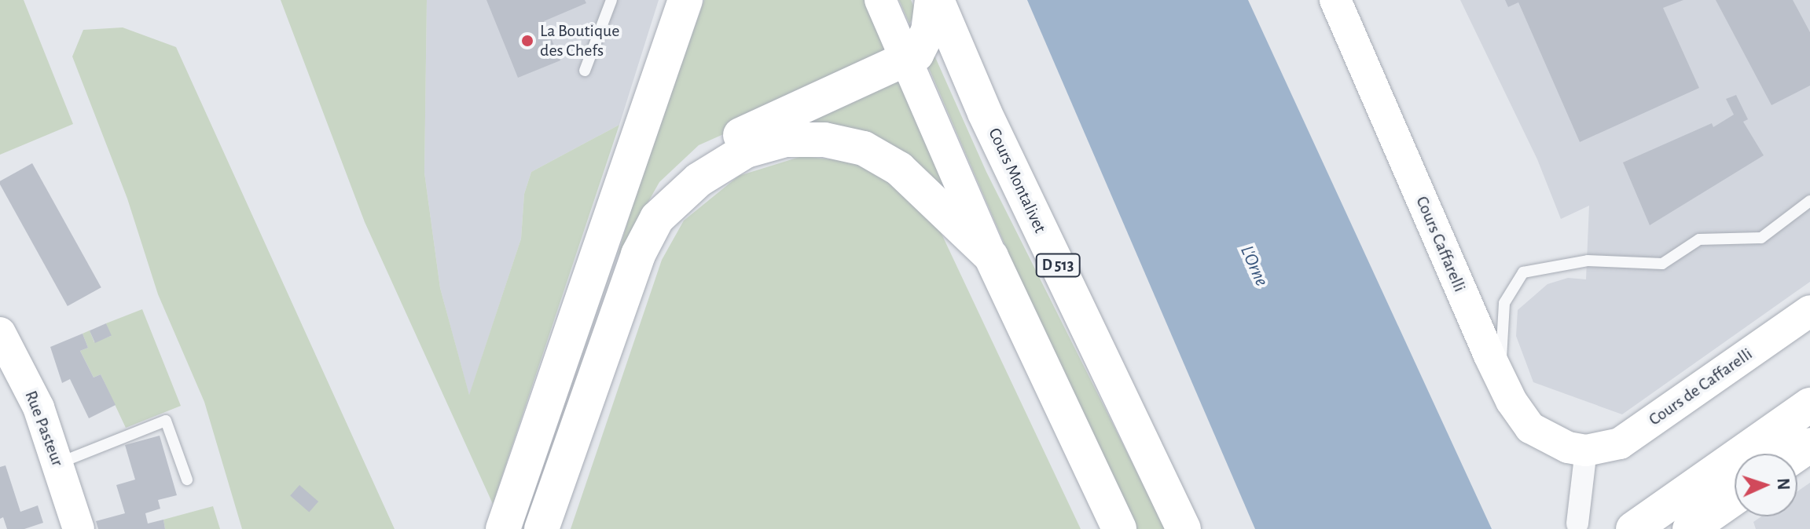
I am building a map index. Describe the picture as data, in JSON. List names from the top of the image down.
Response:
{
  "streets": {
    "main road": ["Cours Montalivet", "D 513"],
    "street": ["Cours Caffarelli", "Cours de Caffarelli", "Rue Pasteur"]
  },
  "crossings": [
    ["Cours Caffarelli", "Cours de Caffarelli"]
  ],
  "water": ["L'Orne"],
  "places": ["La Boutique des Chefs"],
  "north": "right"
}
